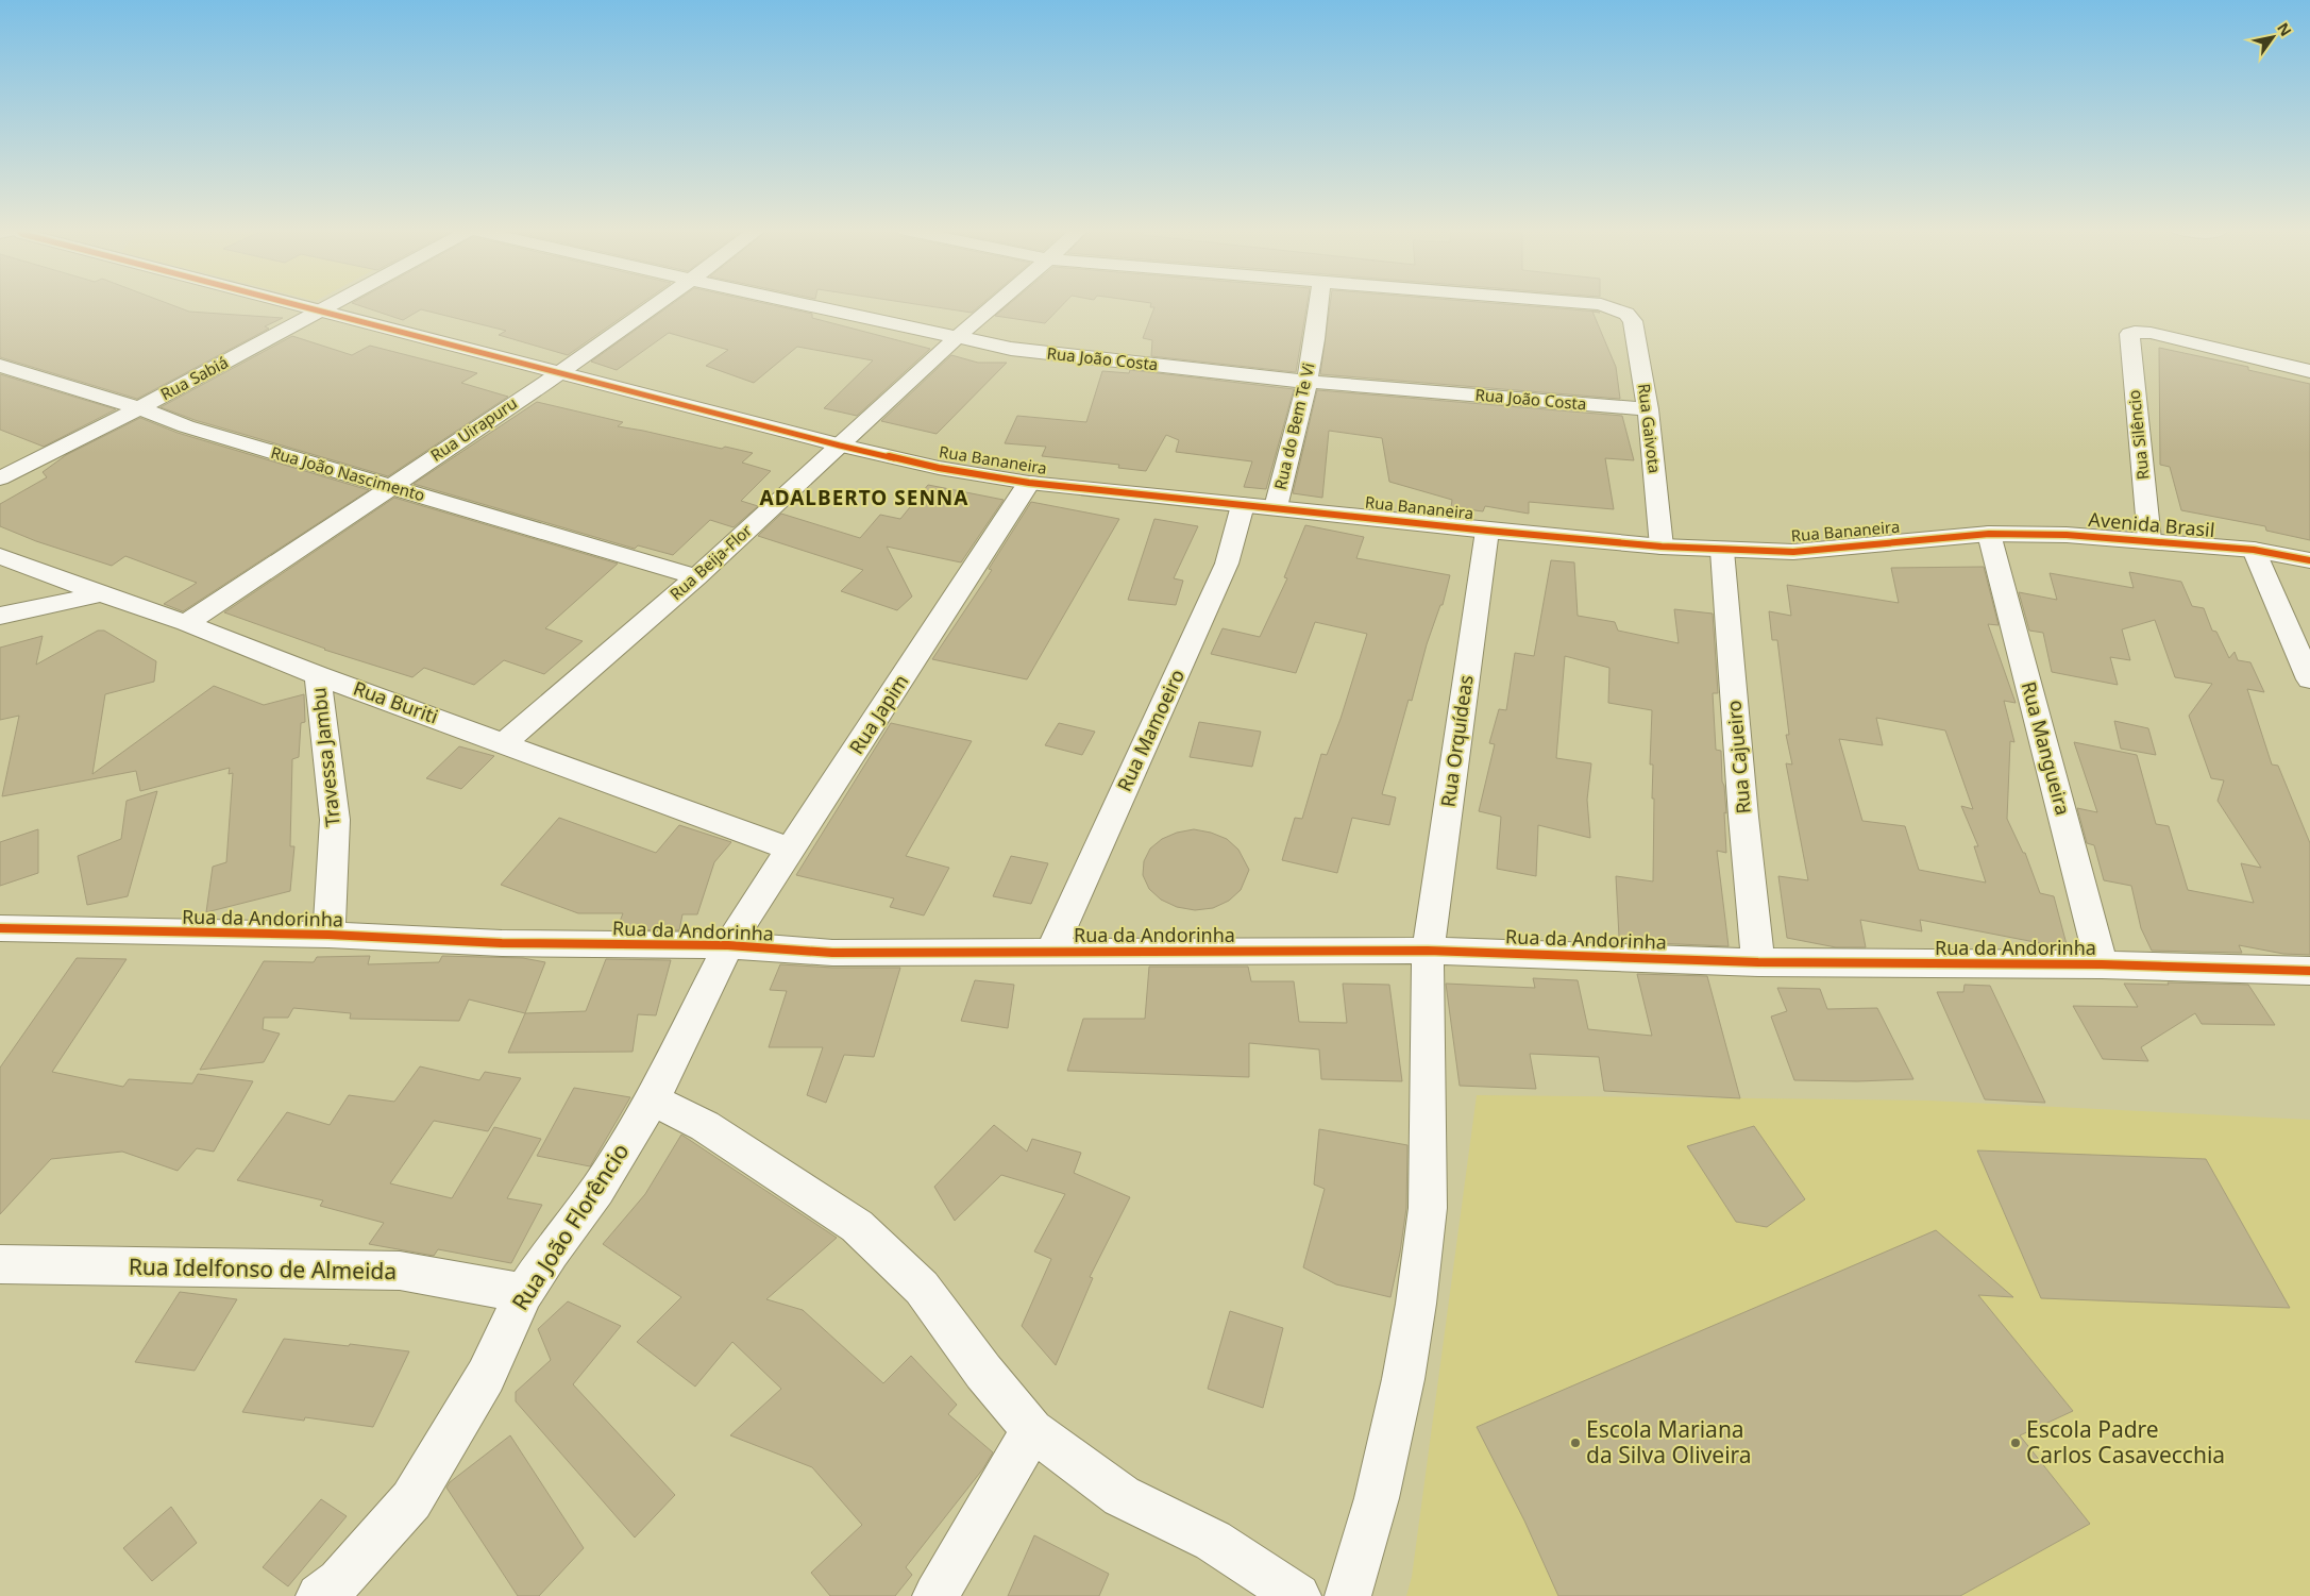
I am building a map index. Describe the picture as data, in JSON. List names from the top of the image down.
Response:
{
  "streets": {
    "street": [
      "Rua João Costa",
      "Rua Sabiá",
      "Rua do Bem Te Vi",
      "Rua Gaivota",
      "Rua Uirapuru",
      "Rua Silêncio",
      "Rua Bananeira",
      "Rua João Nascimento",
      "Avenida Brasil",
      "Rua Beija-Flor",
      "Rua Buriti",
      "Rua Japim",
      "Rua Mamoeiro",
      "Rua Orquídeas",
      "Rua Mangueira",
      "Travessa Jambu",
      "Rua Cajueiro",
      "Rua da Andorinha",
      "Rua João Florêncio",
      "Rua Idelfonso de Almeida"
    ]
  },
  "crossings": [
    ["Rua João Costa", "Rua do Bem Te Vi"],
    ["Rua João Costa", "Rua Gaivota"],
    ["Rua João Costa", "Rua Beija-Flor"],
    ["Rua Sabiá", "Rua Bananeira"],
    ["Rua Sabiá", "Rua João Nascimento"],
    ["Rua do Bem Te Vi", "Rua Bananeira"],
    ["Rua Gaivota", "Rua Bananeira"],
    ["Rua Uirapuru", "Rua Bananeira"],
    ["Rua Uirapuru", "Rua João Nascimento"],
    ["Rua Uirapuru", "Rua Buriti"],
    ["Rua Silêncio", "Avenida Brasil"],
    ["Rua Bananeira", "Avenida Brasil"],
    ["Rua Bananeira", "Rua Beija-Flor"],
    ["Rua Bananeira", "Rua Japim"],
    ["Rua Bananeira", "Rua Mamoeiro"],
    ["Rua Bananeira", "Rua Orquídeas"],
    ["Rua Bananeira", "Rua Mangueira"],
    ["Rua Bananeira", "Rua Cajueiro"],
    ["Rua João Nascimento", "Rua Beija-Flor"],
    ["Avenida Brasil", "Rua Mangueira"],
    ["Rua Beija-Flor", "Rua Buriti"],
    ["Rua Buriti", "Rua Japim"],
    ["Rua Buriti", "Travessa Jambu"],
    ["Rua Japim", "Rua da Andorinha"],
    ["Rua Japim", "Rua João Florêncio"],
    ["Rua Mamoeiro", "Rua da Andorinha"],
    ["Rua Orquídeas", "Rua da Andorinha"],
    ["Rua Mangueira", "Rua da Andorinha"],
    ["Travessa Jambu", "Rua da Andorinha"],
    ["Rua Cajueiro", "Rua da Andorinha"],
    ["Rua da Andorinha", "Rua João Florêncio"],
    ["Rua João Florêncio", "Rua Idelfonso de Almeida"]
  ],
  "districts": ["ADALBERTO SENNA"],
  "places": ["Escola Mariana da Silva Oliveira", "Escola Padre Carlos Casavecchia"],
  "north": "top right"
}
